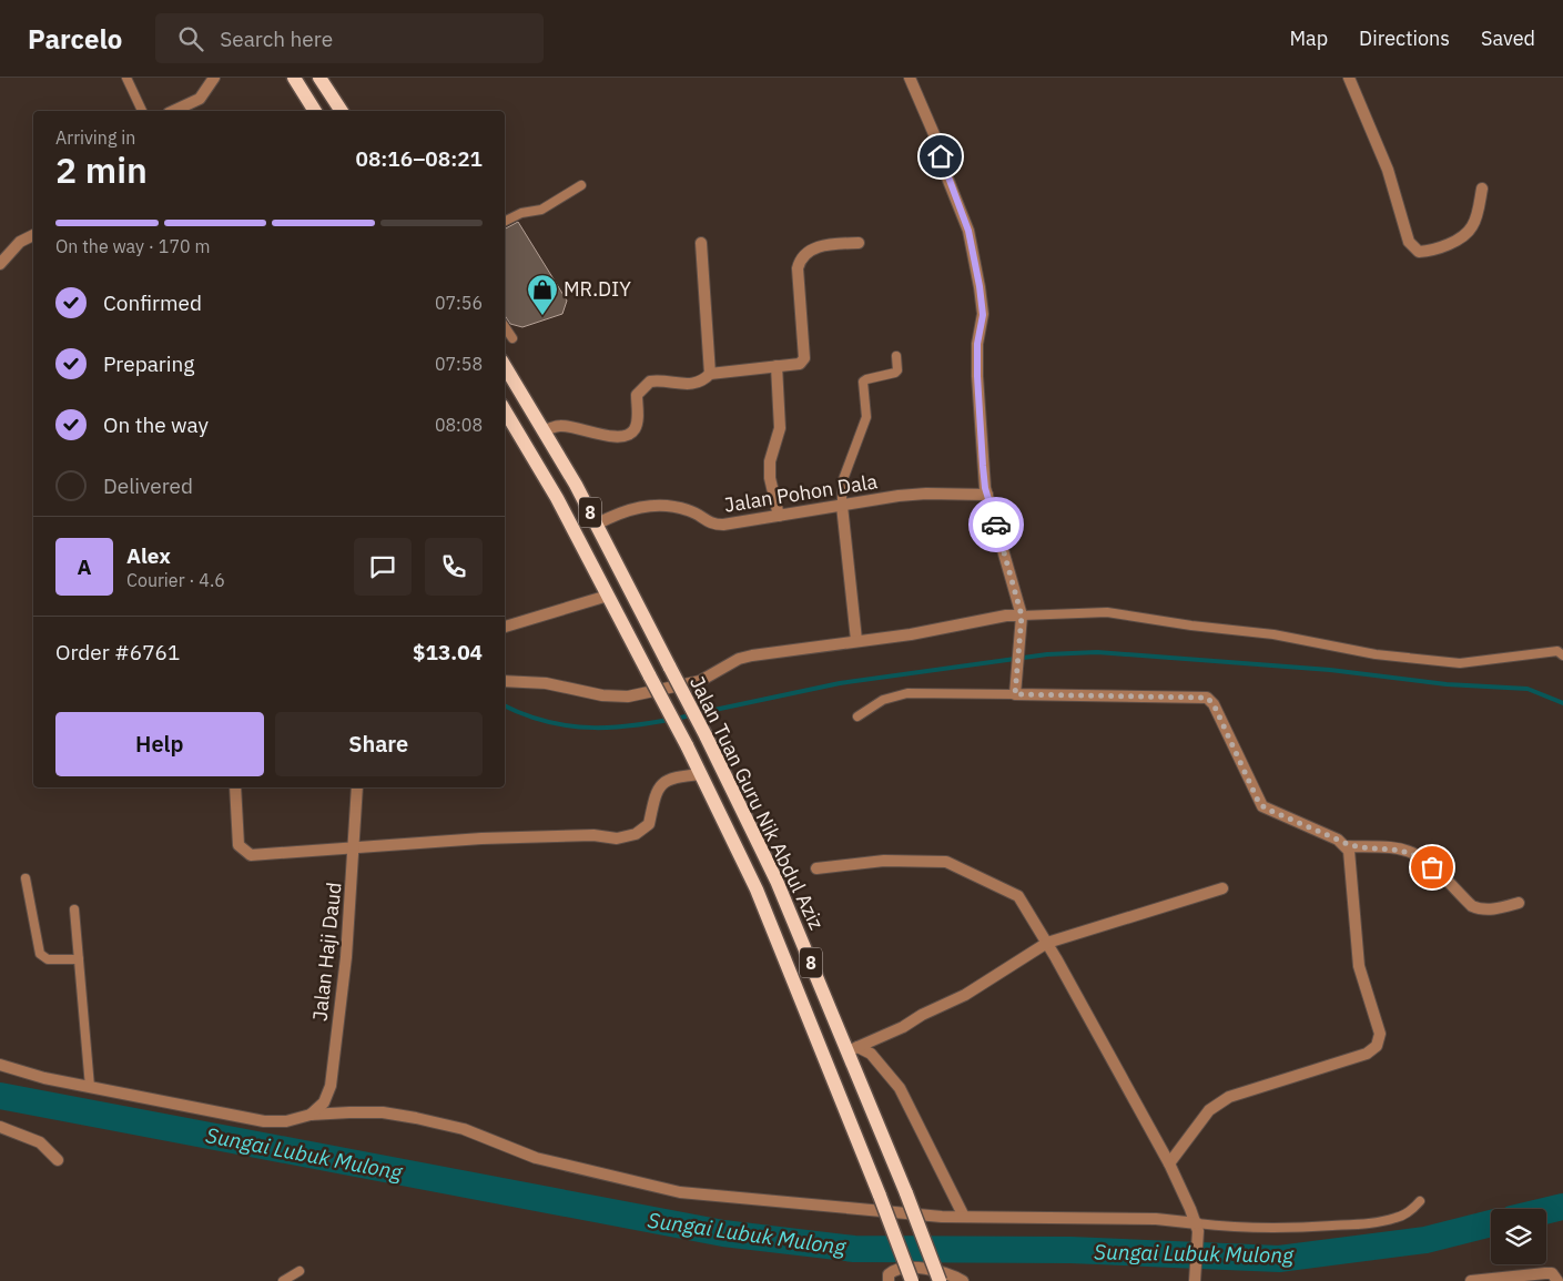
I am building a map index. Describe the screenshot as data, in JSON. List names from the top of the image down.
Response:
{
  "streets": {
    "main road": ["8", "Jalan Tuan Guru Nik Abdul Aziz"],
    "street": ["Jalan Pohon Dala", "Jalan Haji Daud"]
  },
  "crossings": [
    ["Jalan Pohon Dala", "Jalan Tuan Guru Nik Abdul Aziz"]
  ],
  "water": ["Sungai Lubuk Mulong"],
  "places": {
    "shop": ["MR.DIY"]
  },
  "page": {
    "header": "Parcelo",
    "search": "Search here",
    "nav": ["Map", "Directions", "Saved"],
    "heading": ["2 min", "Arriving in", "08:16–08:21"],
    "panel": [
      "Alex",
      "Courier · 4.6",
      "Order #6761",
      "$13.04"
    ],
    "bar": "On the way · 170 m",
    "list": [
      ["Confirmed", "07:56"],
      ["Preparing", "07:58"],
      ["On the way", "08:08"],
      "Delivered"
    ],
    "round": "A",
    "buttons": ["Help", "Share"]
  }
}
